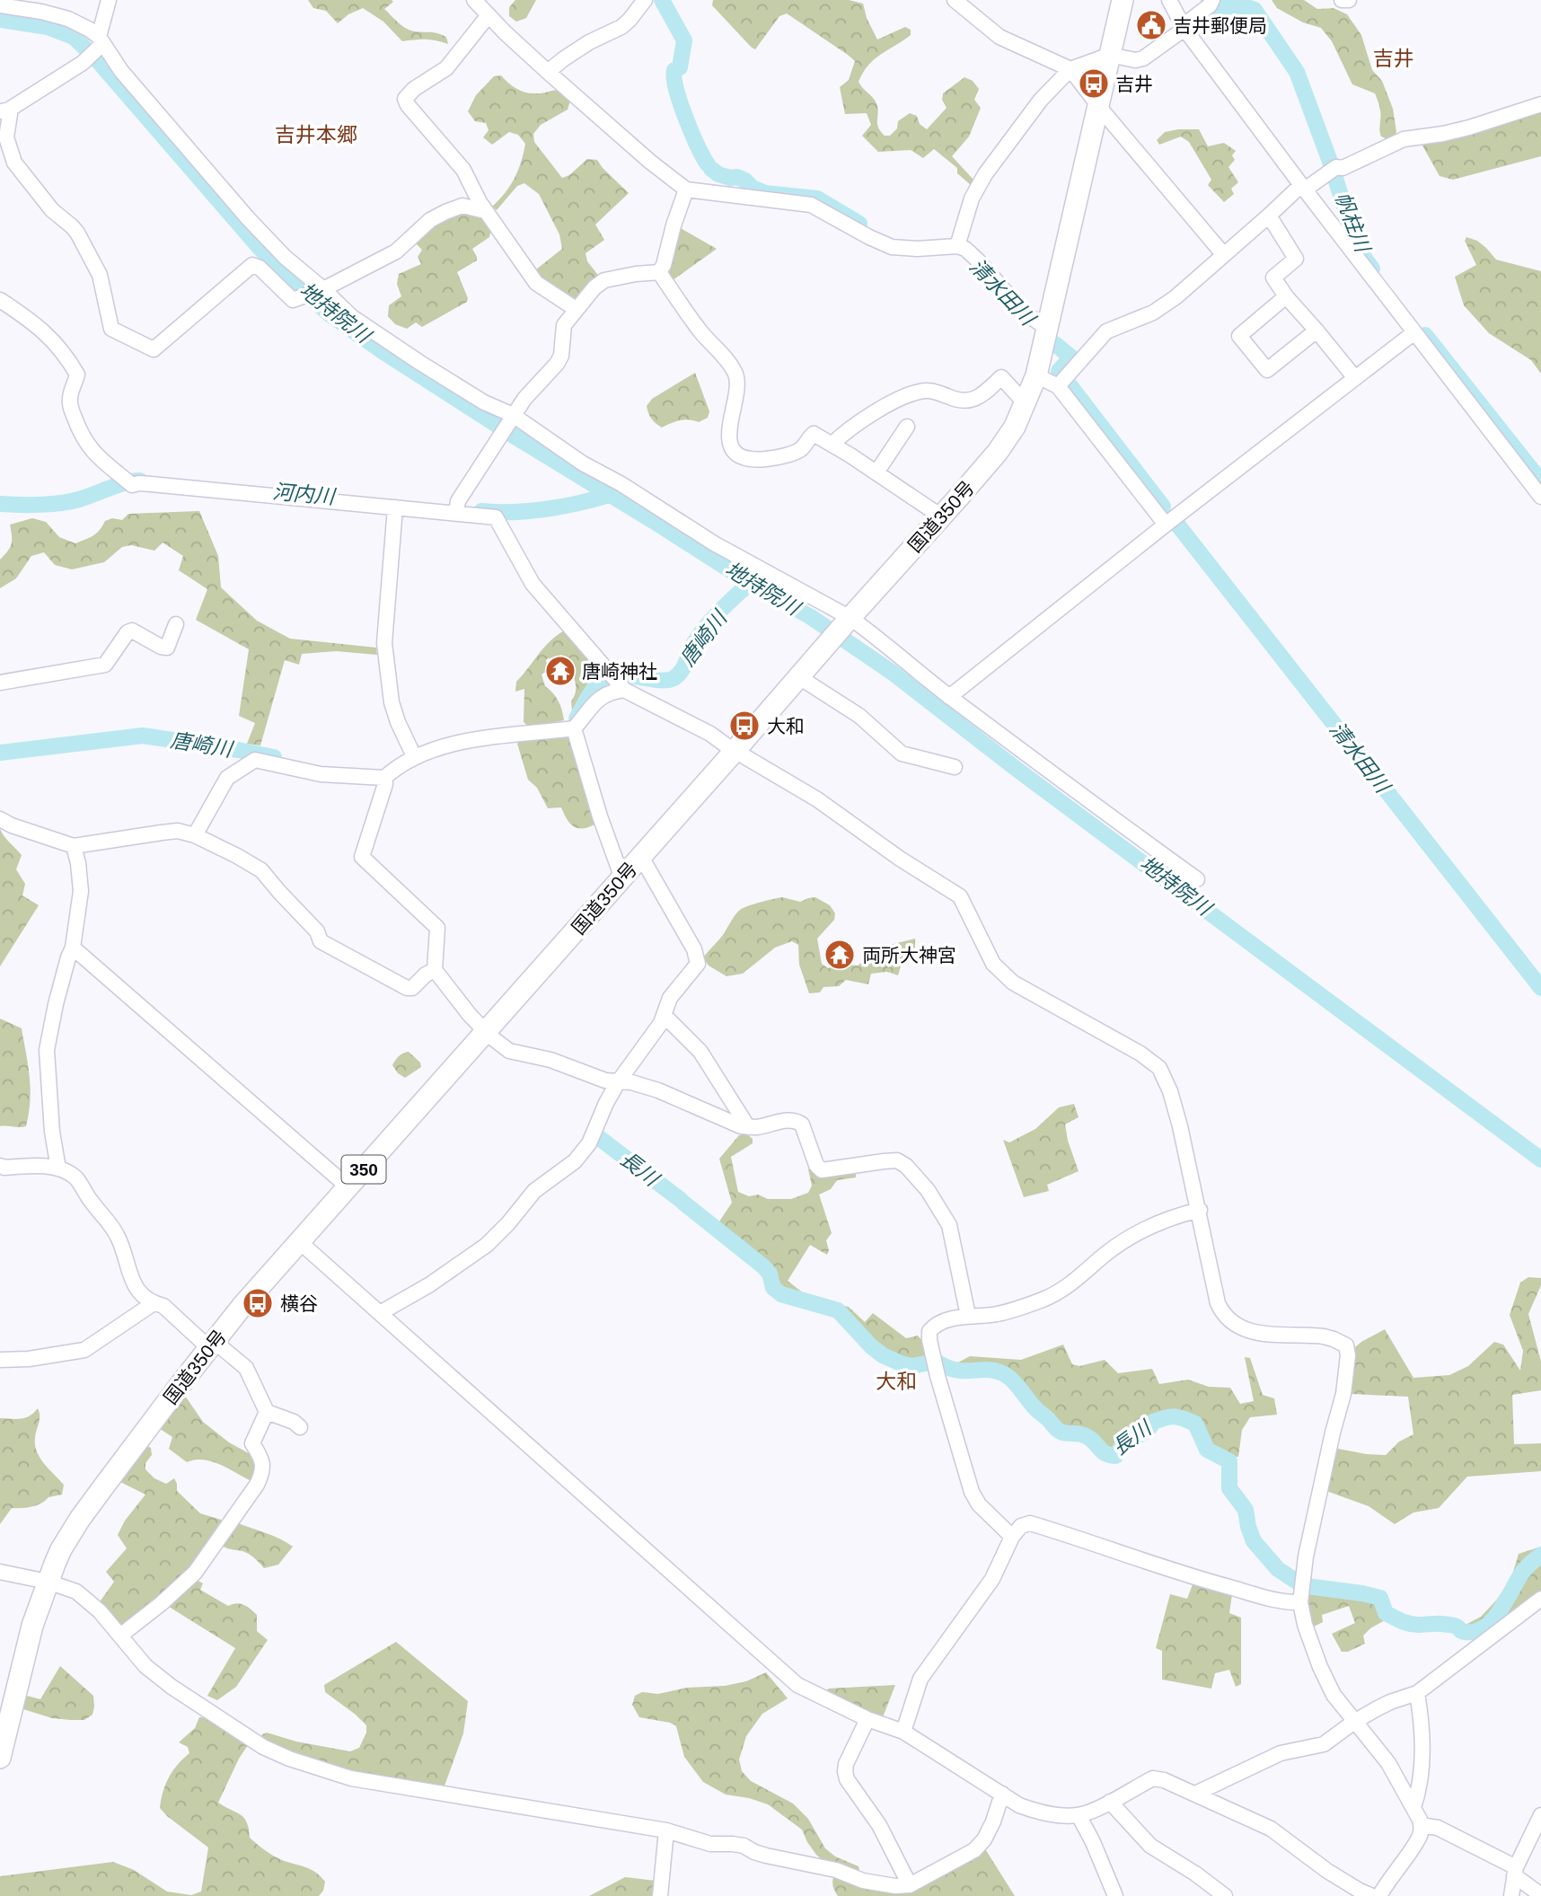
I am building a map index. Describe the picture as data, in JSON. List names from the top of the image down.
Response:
{
  "streets": {
    "highway": ["国道350号", "350"]
  },
  "districts": ["吉井", "吉井本郷", "大和"],
  "water": [
    "帆柱川",
    "清水田川",
    "地持院川",
    "河内川",
    "唐崎川",
    "長川"
  ],
  "places": {
    "public building": ["吉井郵便局"],
    "bus stop": ["吉井", "大和", "横谷"],
    "temple": ["唐崎神社", "両所大神宮"]
  }
}
